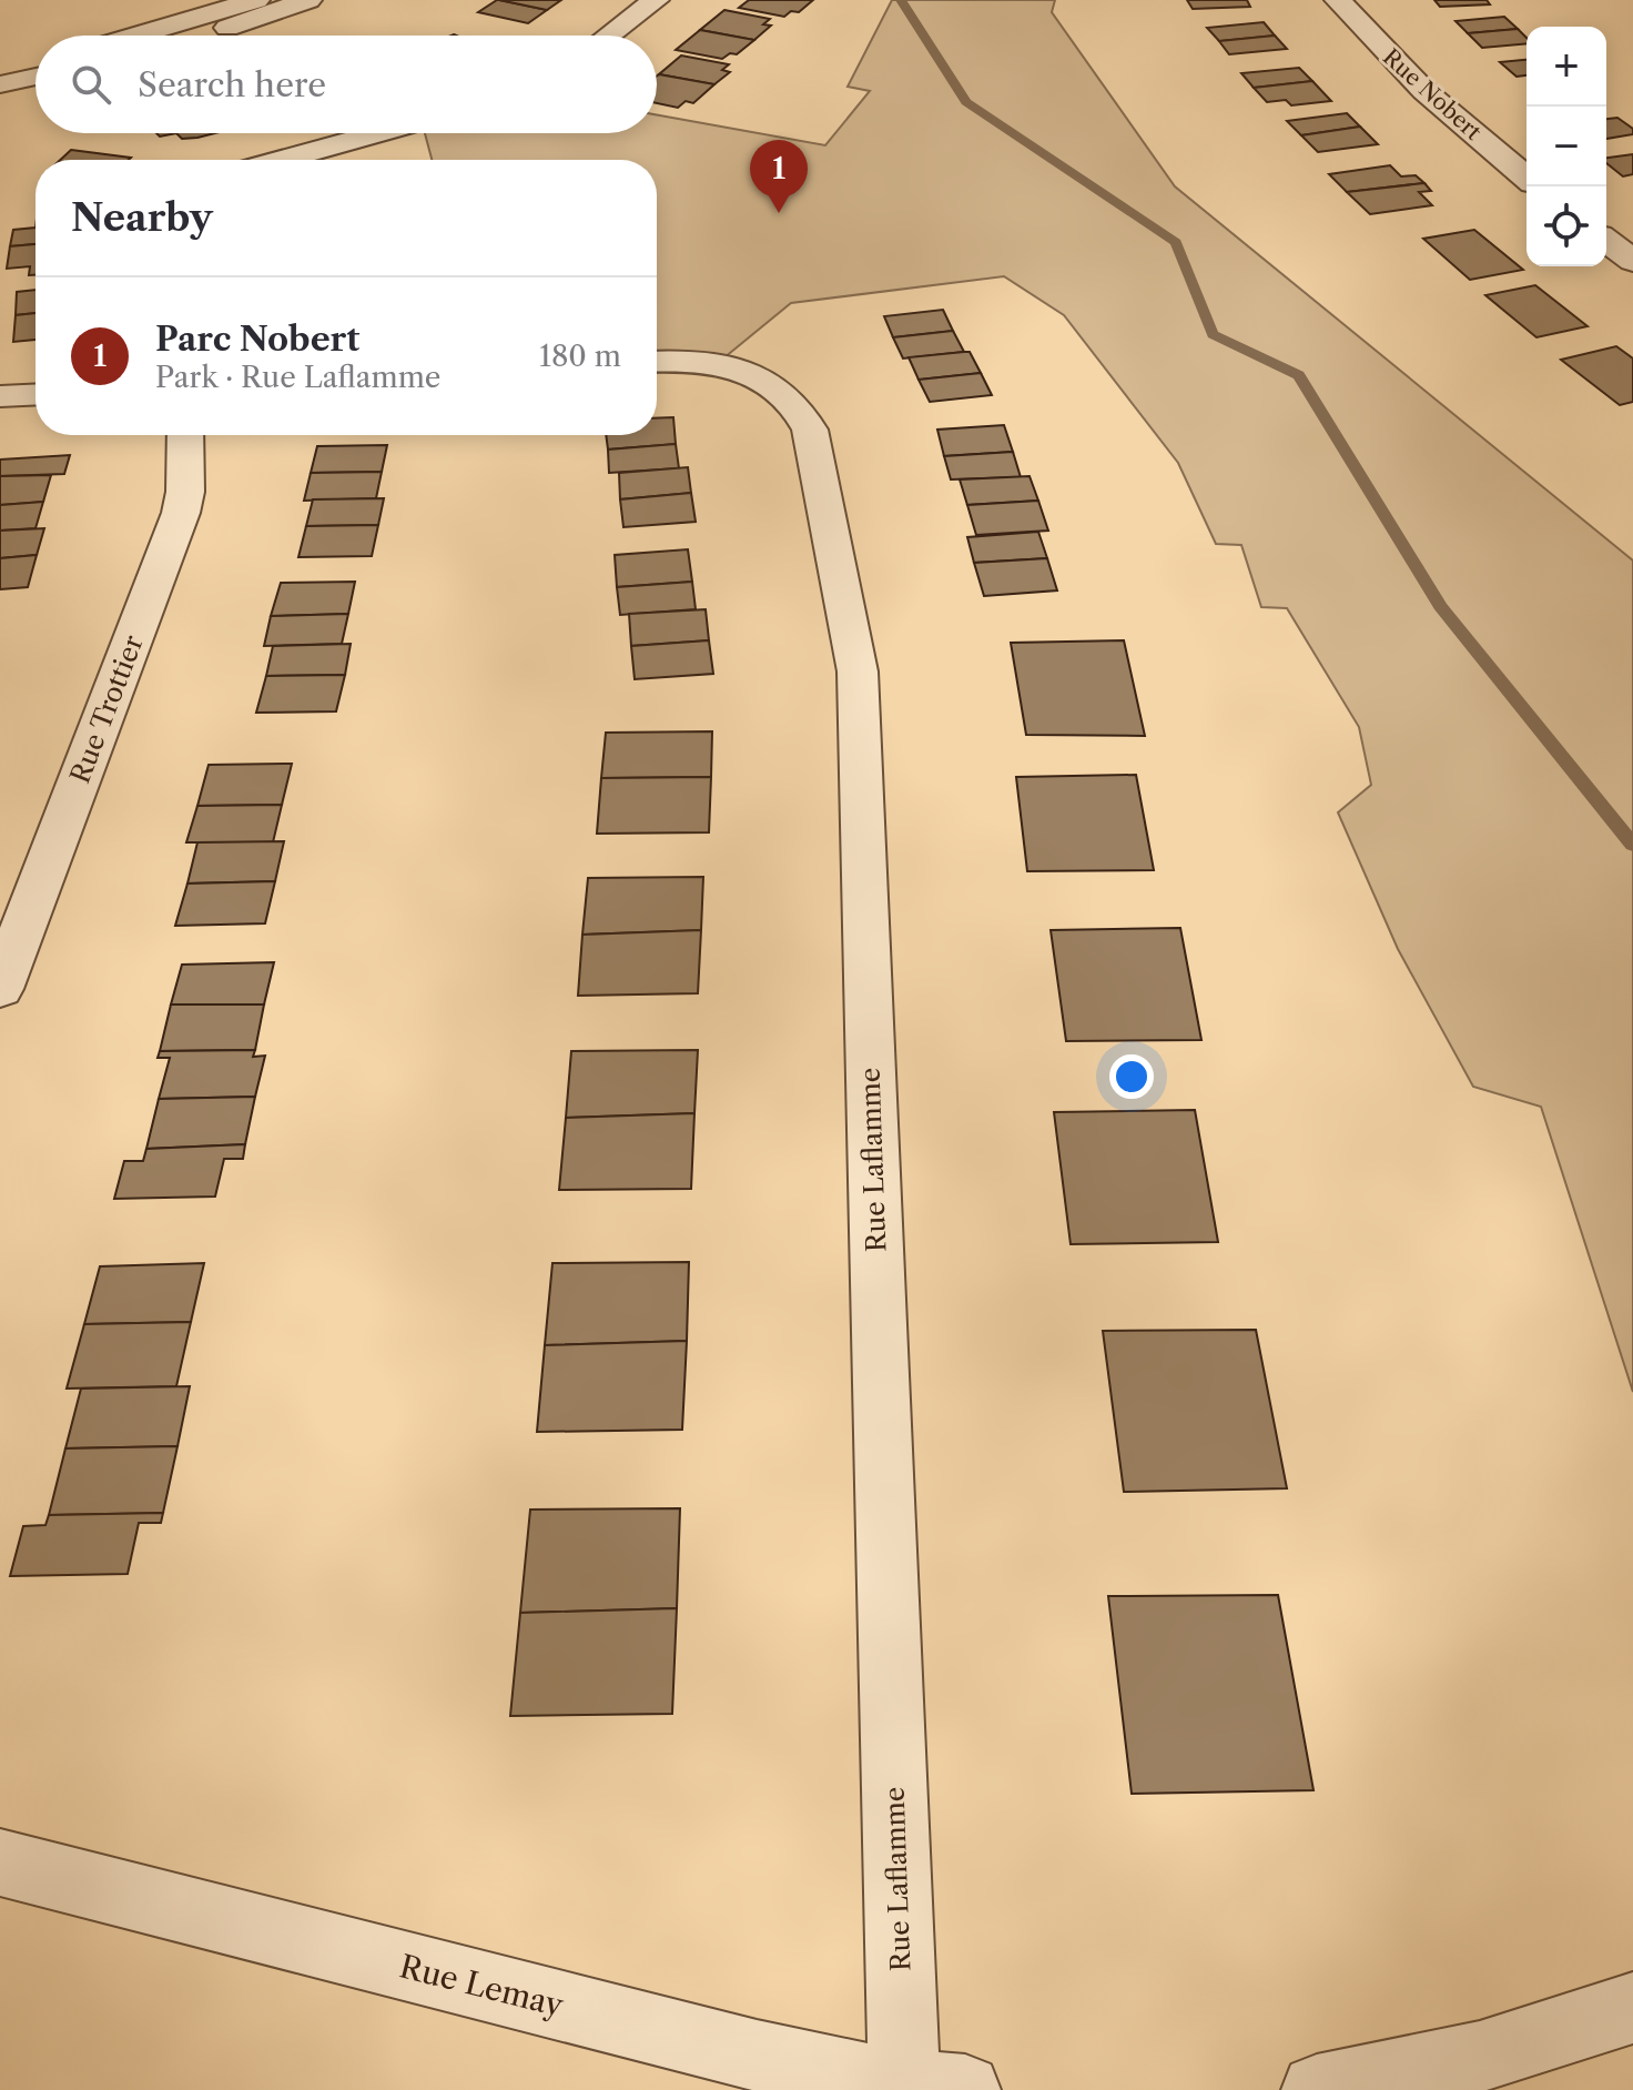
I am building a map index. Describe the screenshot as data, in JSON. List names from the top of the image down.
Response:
{
  "streets": {
    "street": [
      "Rue Nobert",
      "Rue Trottier",
      "Rue Laflamme",
      "Rue Lemay"
    ]
  },
  "crossings": [
    ["Rue Laflamme", "Rue Lemay"]
  ],
  "page": {
    "map_buttons": ["+", "−"],
    "search": "Search here",
    "pins": "1",
    "heading": "Nearby",
    "list": [
      {
        "mark": "1",
        "name": "Parc Nobert",
        "note": "Park · Rue Laflamme",
        "value": "180 m"
      }
    ]
  }
}
